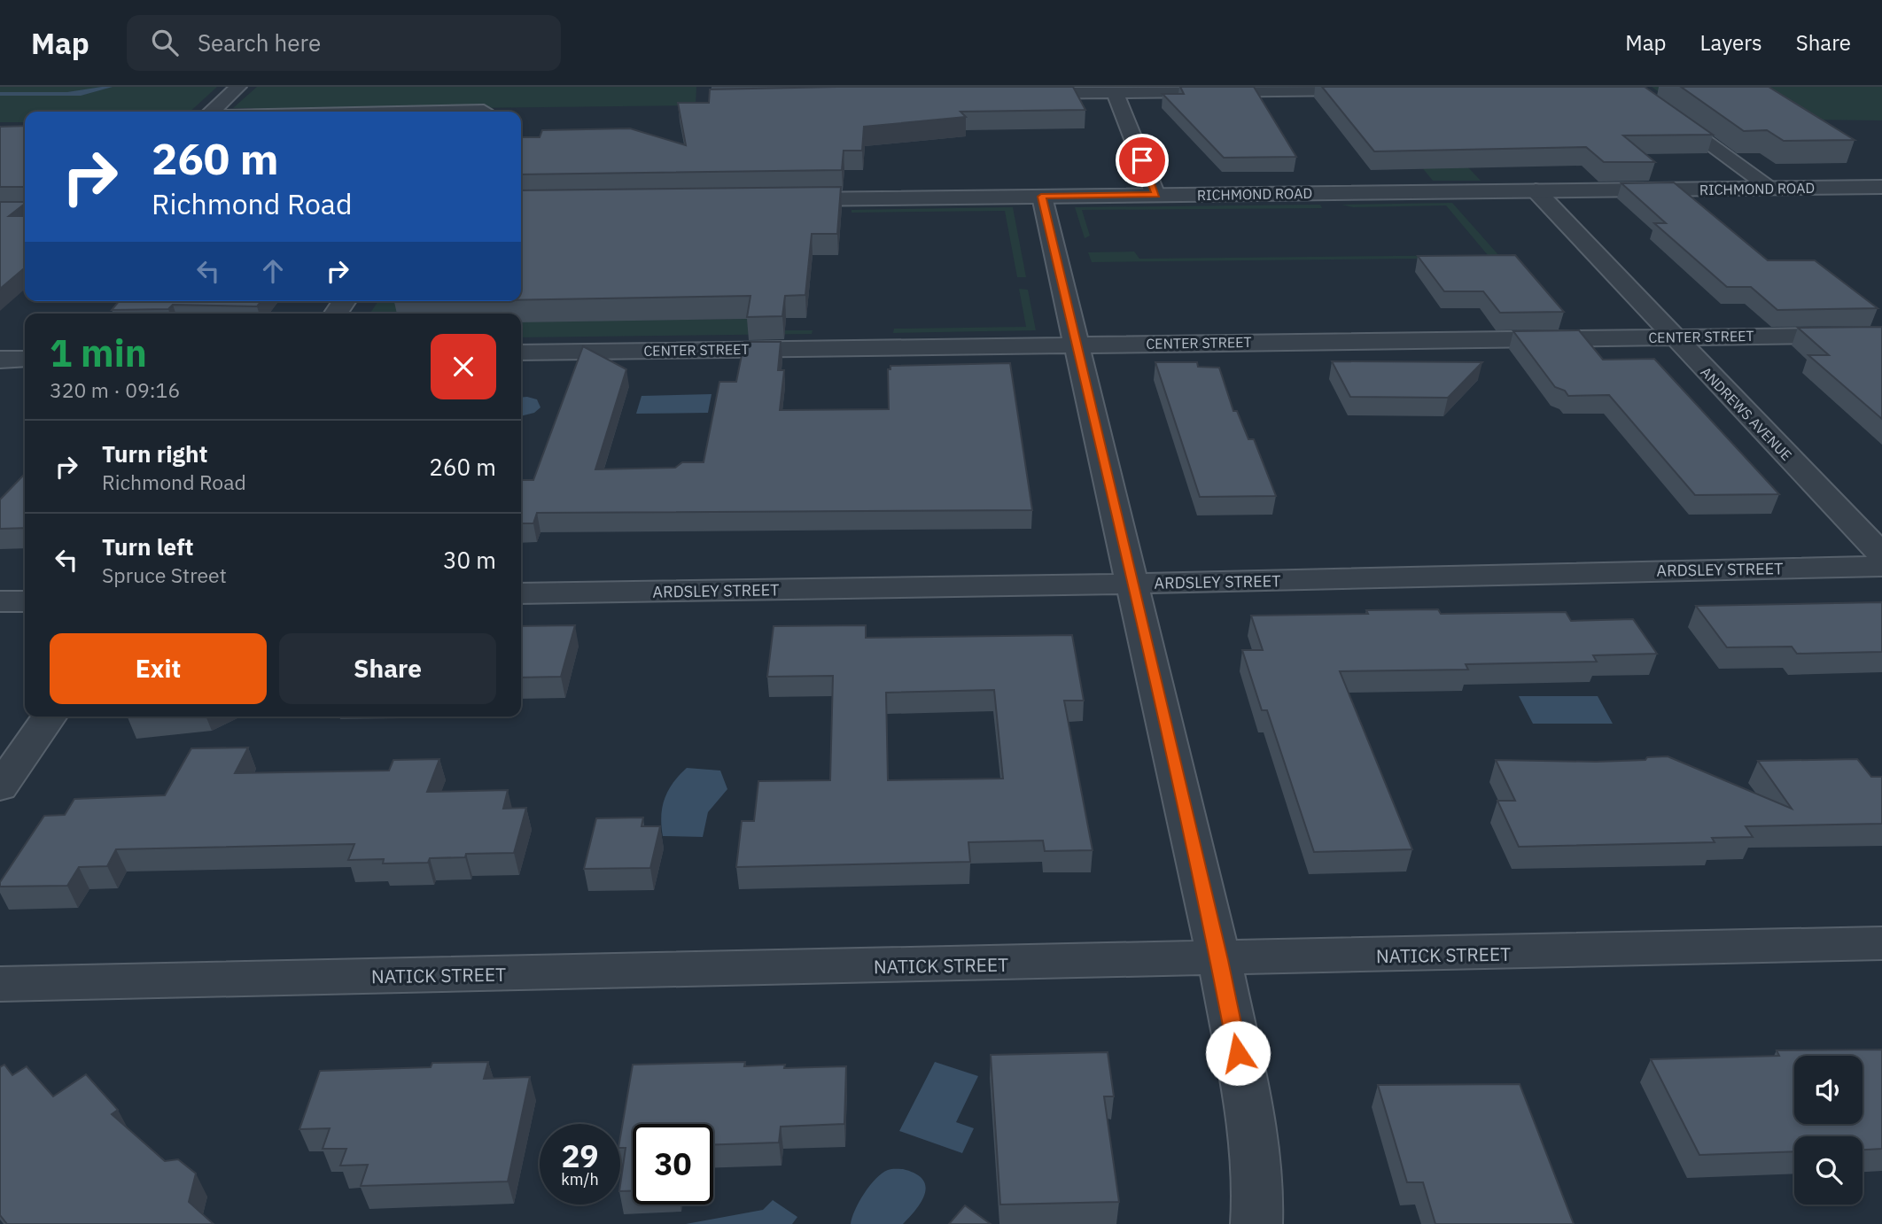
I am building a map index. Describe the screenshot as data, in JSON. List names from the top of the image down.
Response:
{
  "streets": {
    "street": [
      "RICHMOND ROAD",
      "CENTER STREET",
      "ANDREWS AVENUE",
      "ARDSLEY STREET",
      "NATICK STREET"
    ]
  },
  "crossings": [
    ["RICHMOND ROAD", "ANDREWS AVENUE"],
    ["CENTER STREET", "ANDREWS AVENUE"]
  ],
  "page": {
    "header": "Map",
    "search": "Search here",
    "nav": ["Map", "Layers", "Share"],
    "turn": ["260 m", "Richmond Road"],
    "heading": ["1 min", "320 m · 09:16"],
    "list": [
      {
        "name": "Turn right",
        "note": "Richmond Road",
        "value": "260 m"
      },
      {
        "name": "Turn left",
        "note": "Spruce Street",
        "value": "30 m"
      }
    ],
    "buttons": ["Exit", "Share"],
    "speed": "29 km/h",
    "limit": "30"
  }
}
